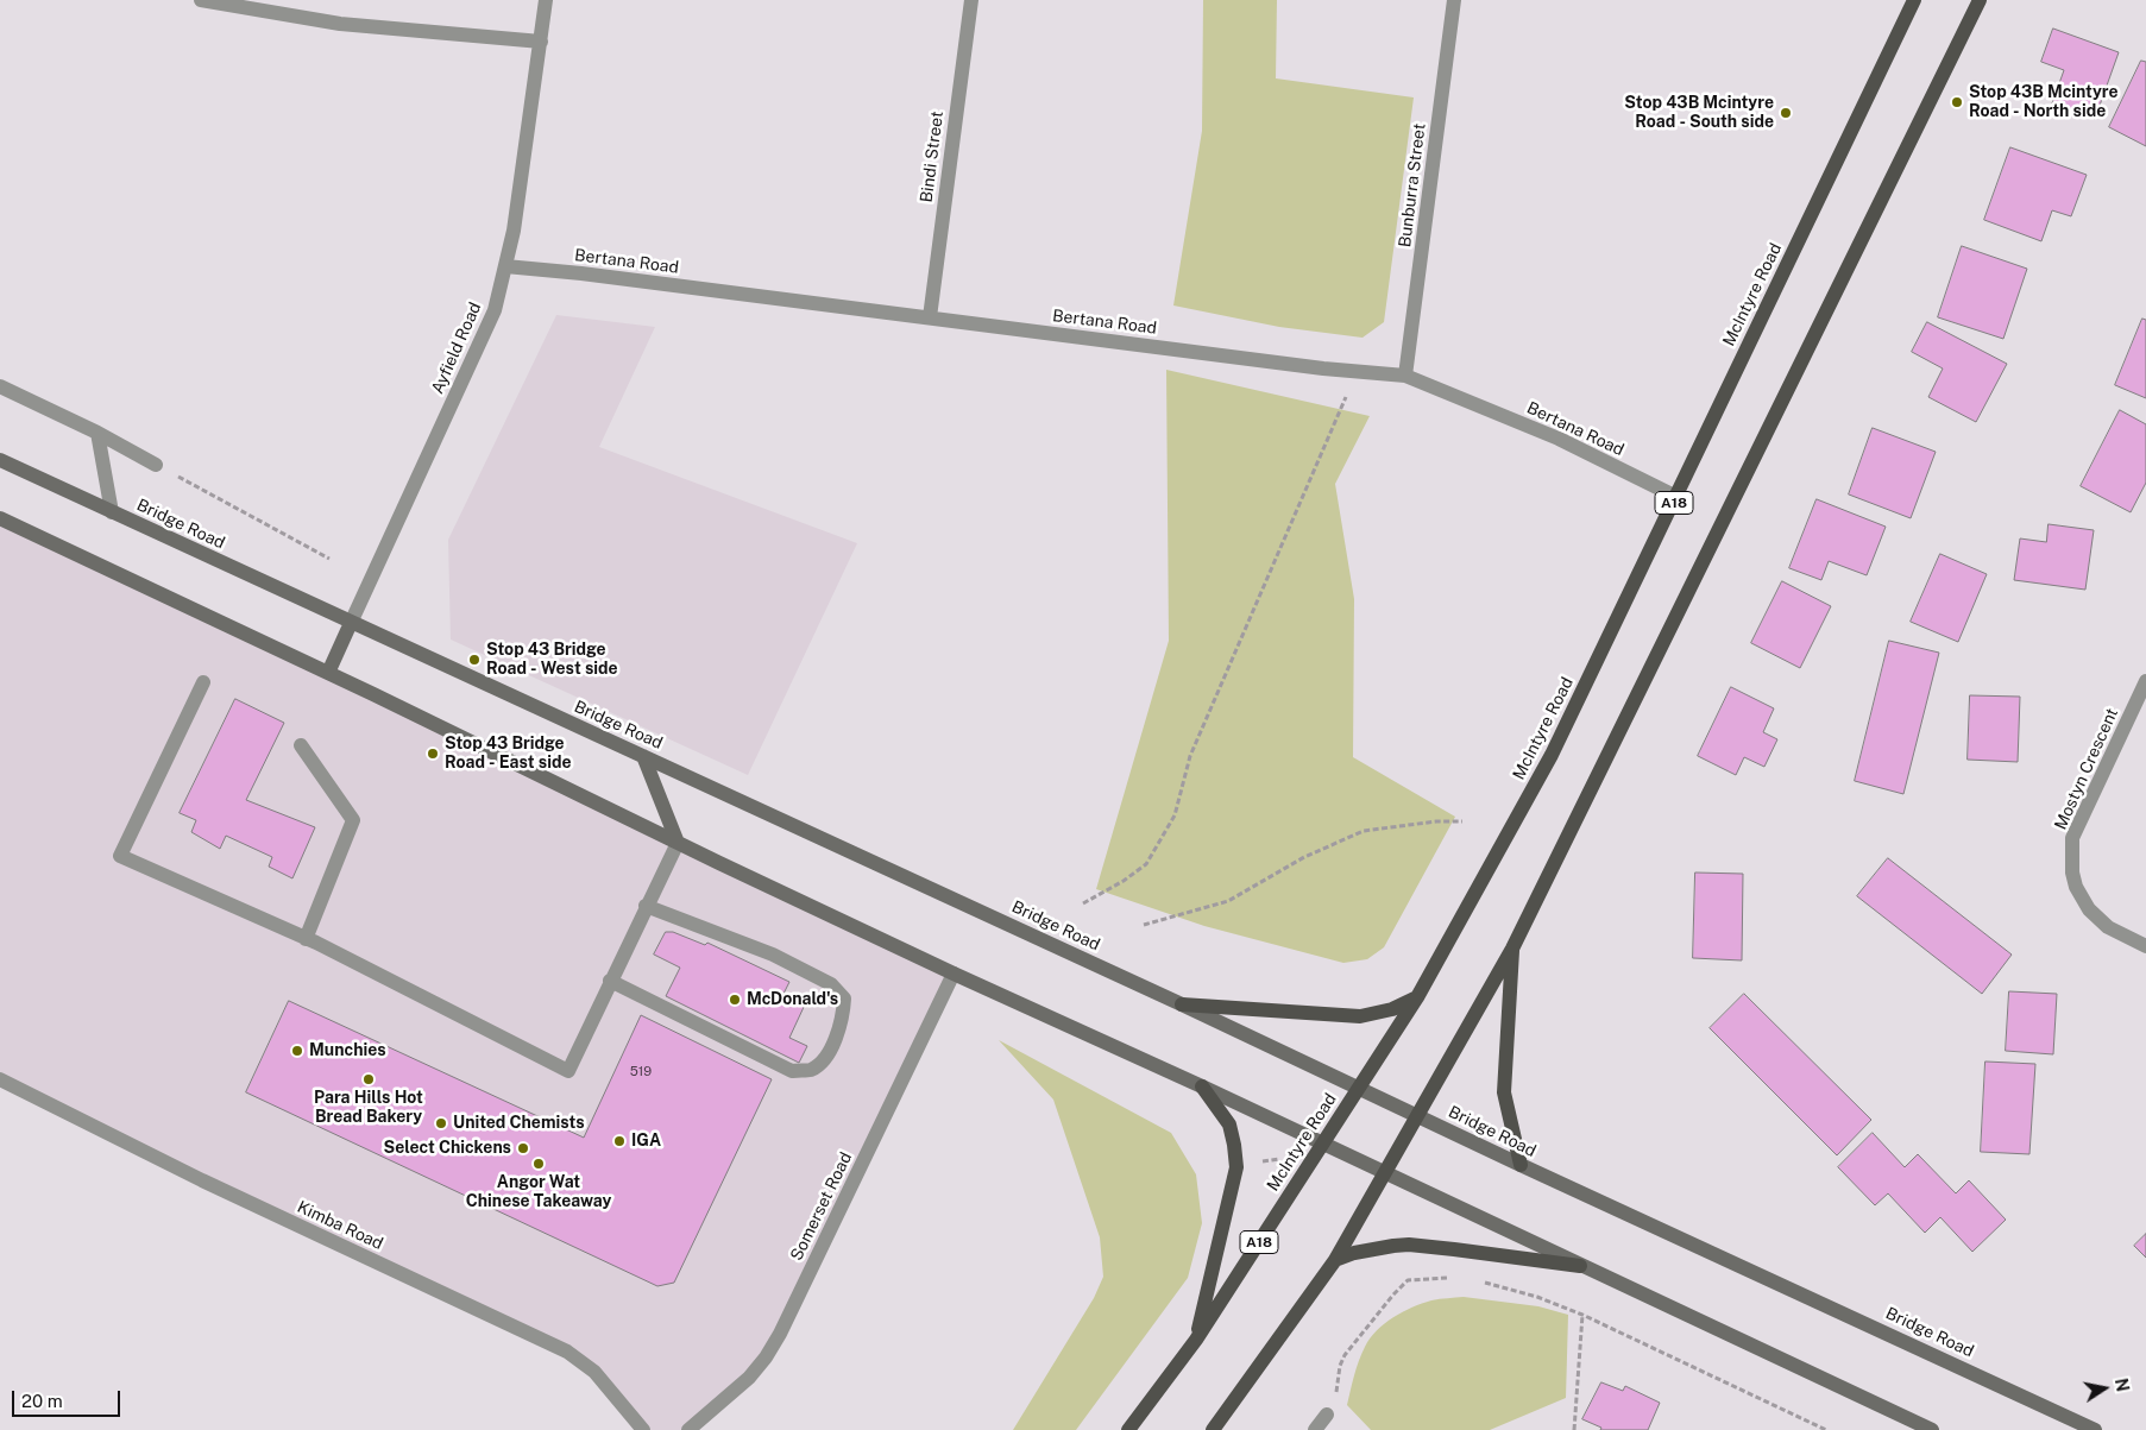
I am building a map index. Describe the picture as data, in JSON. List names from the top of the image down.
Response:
{
  "streets": {
    "main road": ["McIntyre Road", "A18", "Bridge Road"],
    "street": [
      "Bindi Street",
      "Bunburra Street",
      "Bertana Road",
      "Ayfield Road",
      "Mostyn Crescent",
      "Somerset Road",
      "Kimba Road"
    ]
  },
  "crossings": [
    ["Bindi Street", "Bertana Road"],
    ["Bunburra Street", "Bertana Road"],
    ["Bertana Road", "McIntyre Road"],
    ["Bertana Road", "Ayfield Road"],
    ["McIntyre Road", "Bridge Road"],
    ["Ayfield Road", "Bridge Road"]
  ],
  "places": [
    "Stop 43B Mcintyre Road - North side",
    "Stop 43B Mcintyre Road - South side",
    "Stop 43 Bridge Road - West side",
    "Stop 43 Bridge Road - East side",
    "McDonald's",
    "Munchies",
    "Para Hills Hot Bread Bakery",
    "United Chemists",
    "IGA",
    "Select Chickens",
    "Angor Wat Chinese Takeaway"
  ],
  "house_numbers": ["519"],
  "scale_bar": "20 m",
  "north": "right"
}
